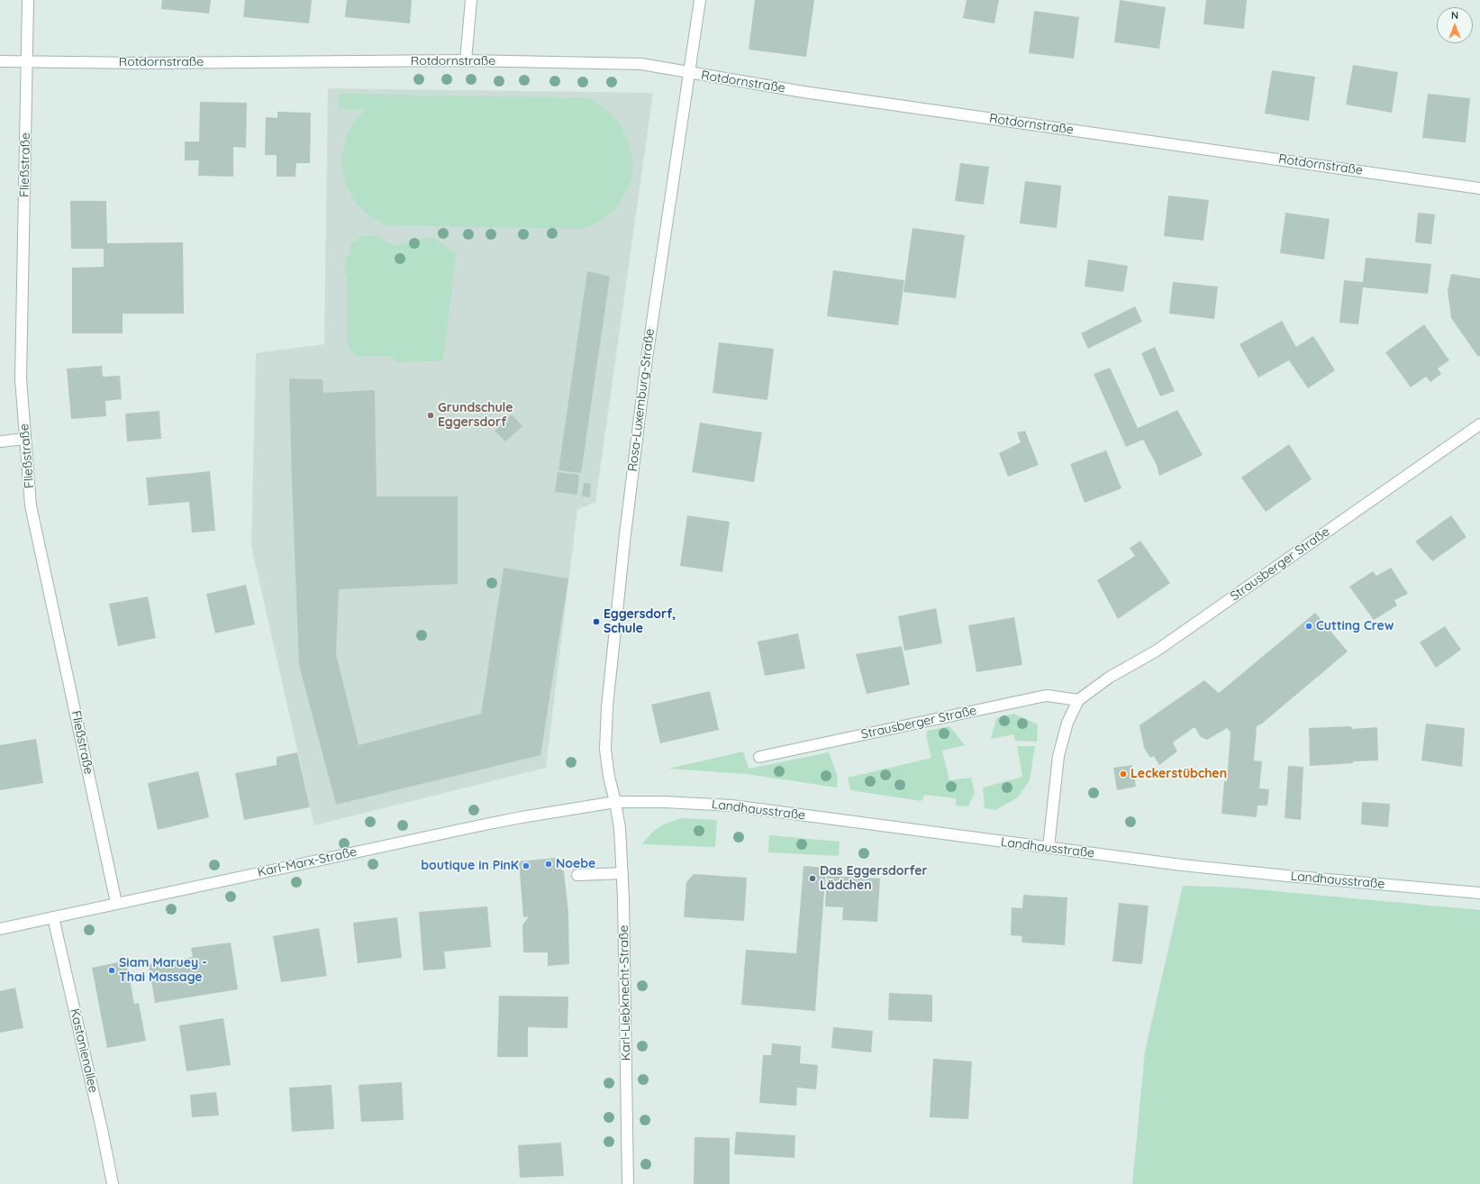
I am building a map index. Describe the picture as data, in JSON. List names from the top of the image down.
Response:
{
  "streets": {
    "street": [
      "Rotdornstraße",
      "Fließstraße",
      "Rosa-Luxemburg-Straße",
      "Strausberger Straße",
      "Landhausstraße",
      "Karl-Marx-Straße",
      "Karl-Liebknecht-Straße",
      "Kastanienallee"
    ]
  },
  "crossings": [
    ["Rotdornstraße", "Fließstraße"],
    ["Rotdornstraße", "Rosa-Luxemburg-Straße"],
    ["Fließstraße", "Karl-Marx-Straße"],
    ["Rosa-Luxemburg-Straße", "Landhausstraße"],
    ["Rosa-Luxemburg-Straße", "Karl-Marx-Straße"],
    ["Rosa-Luxemburg-Straße", "Karl-Liebknecht-Straße"],
    ["Landhausstraße", "Karl-Marx-Straße"],
    ["Landhausstraße", "Karl-Liebknecht-Straße"],
    ["Karl-Marx-Straße", "Karl-Liebknecht-Straße"],
    ["Karl-Marx-Straße", "Kastanienallee"]
  ],
  "places": [
    "Grundschule Eggersdorf",
    "Eggersdorf, Schule",
    "Cutting Crew",
    "Leckerstübchen",
    "Noebe",
    "boutique in PinK",
    "Das Eggersdorfer Lädchen",
    "Siam Maruey - Thai Massage"
  ],
  "north": "top"
}
